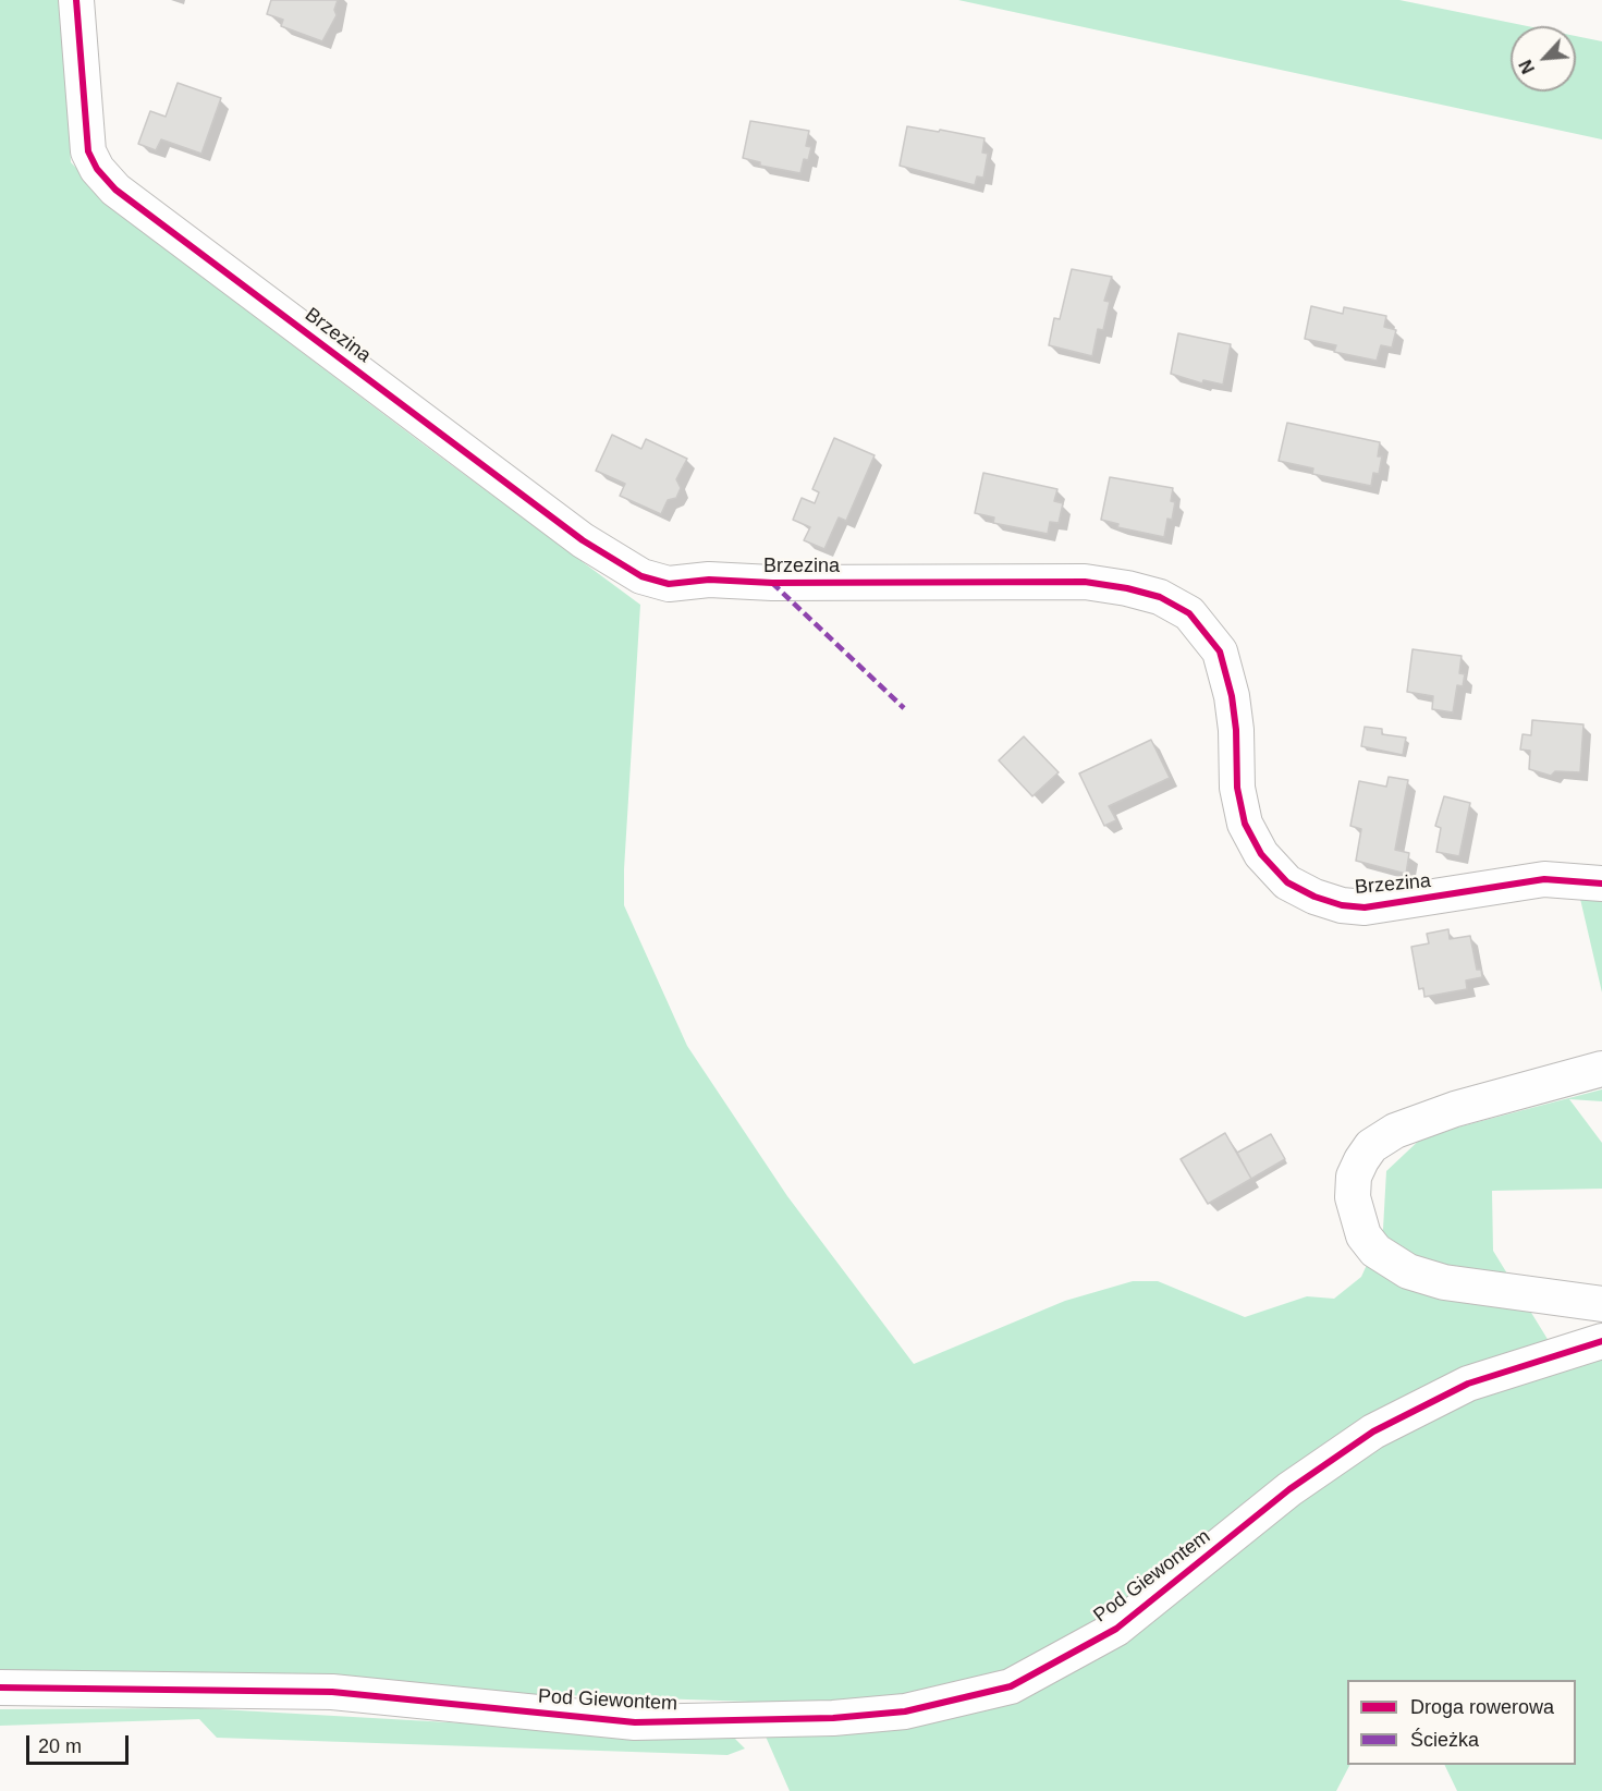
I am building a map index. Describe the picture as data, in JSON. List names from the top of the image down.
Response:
{
  "streets": {
    "street": ["Brzezina", "Pod Giewontem"]
  },
  "legend": ["Droga rowerowa", "Ścieżka"],
  "scale_bar": "20 m",
  "north": "bottom left"
}
